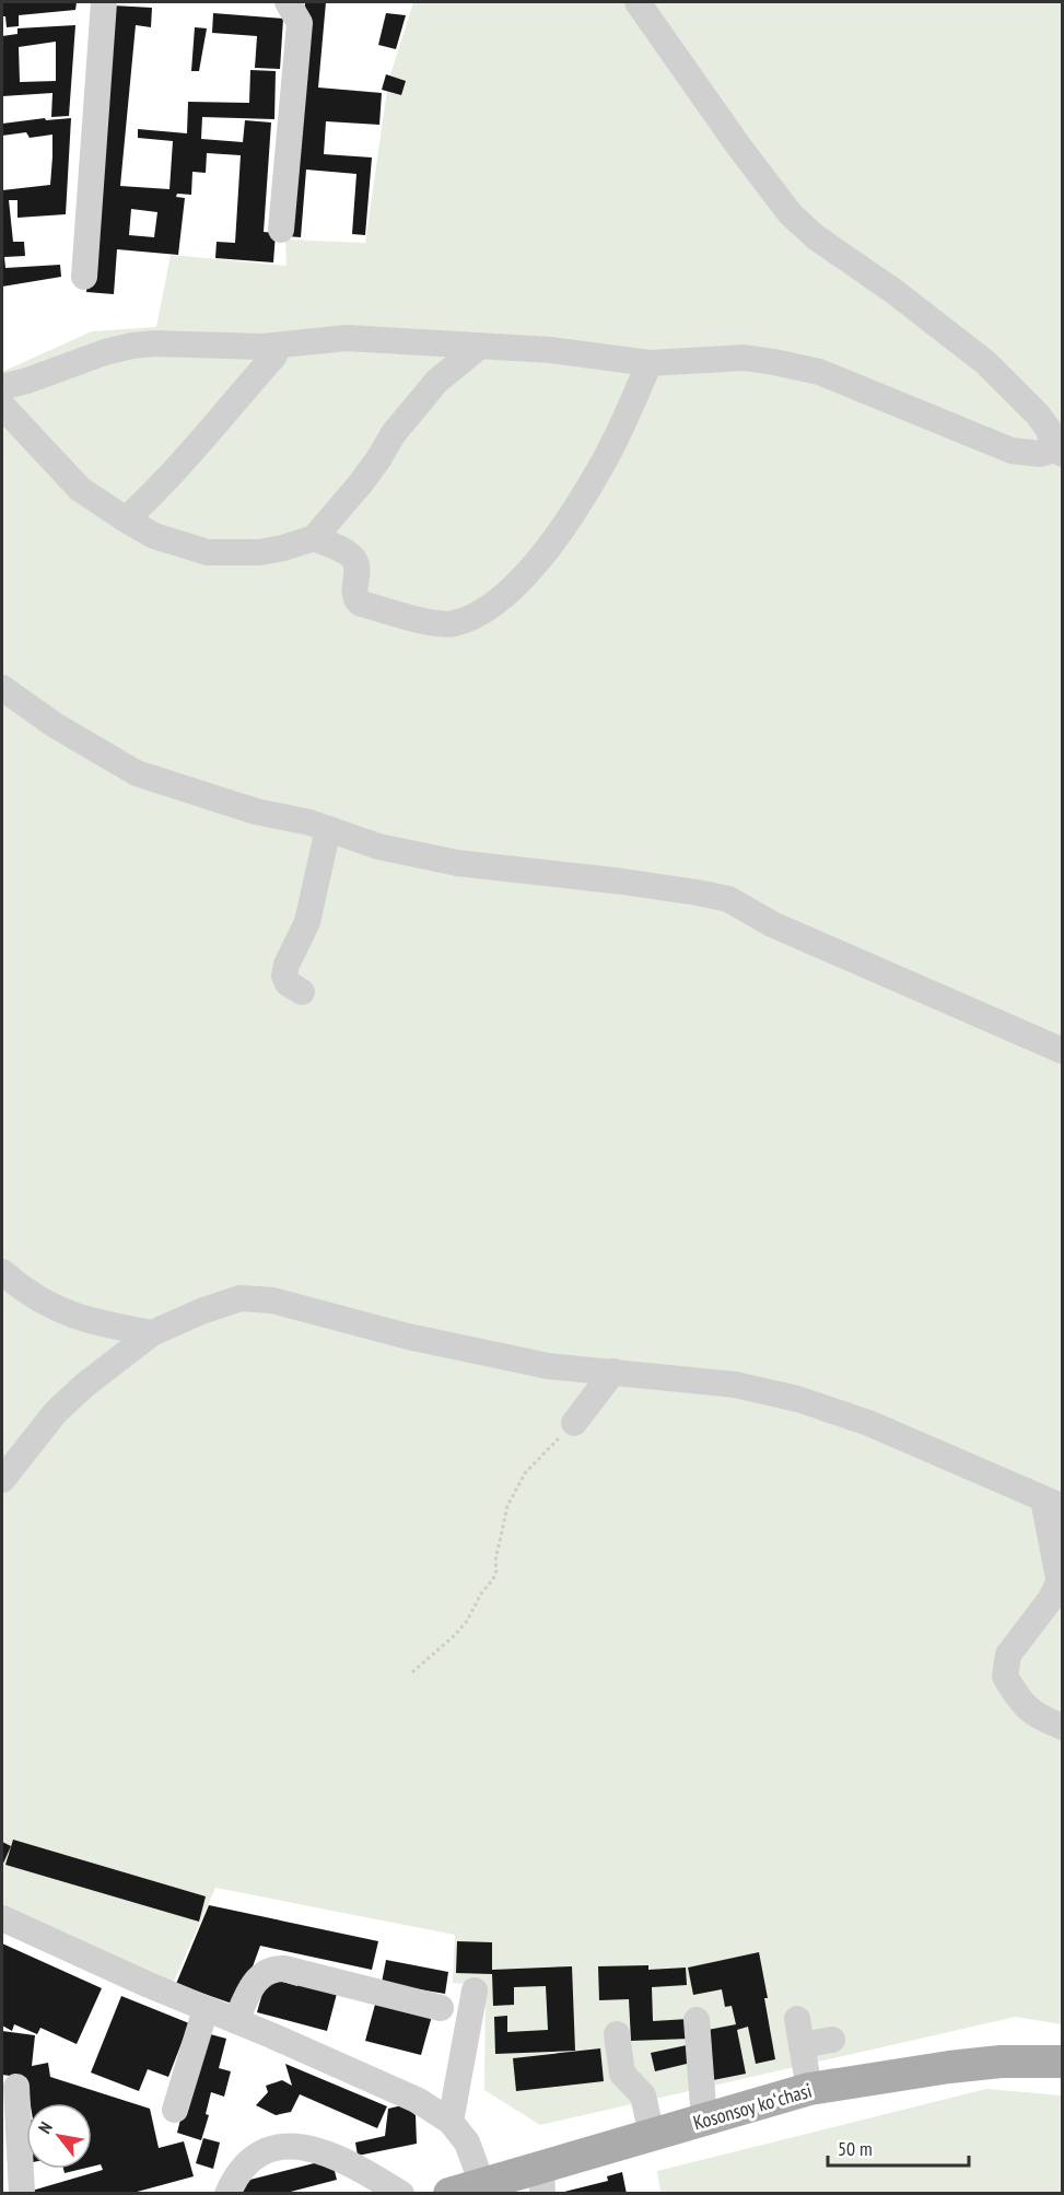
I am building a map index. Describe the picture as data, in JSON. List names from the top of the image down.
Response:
{
  "streets": {
    "main road": ["Kosonsoy koʻchasi"]
  },
  "scale_bar": "50 m",
  "north": "top left"
}
